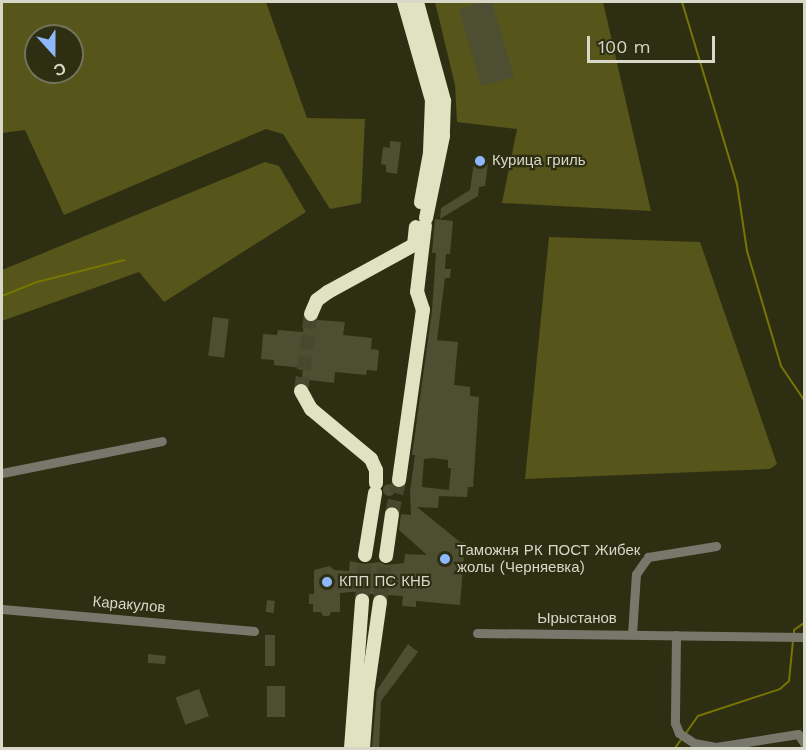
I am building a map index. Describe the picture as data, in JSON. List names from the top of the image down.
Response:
{
  "streets": {
    "street": ["Каракулов", "Ырыстанов"]
  },
  "places": ["Курица гриль", "Таможня РК ПОСТ Жибек жолы (Черняевка)", "КПП ПС КНБ"],
  "scale_bar": "100 m",
  "north": "bottom"
}
